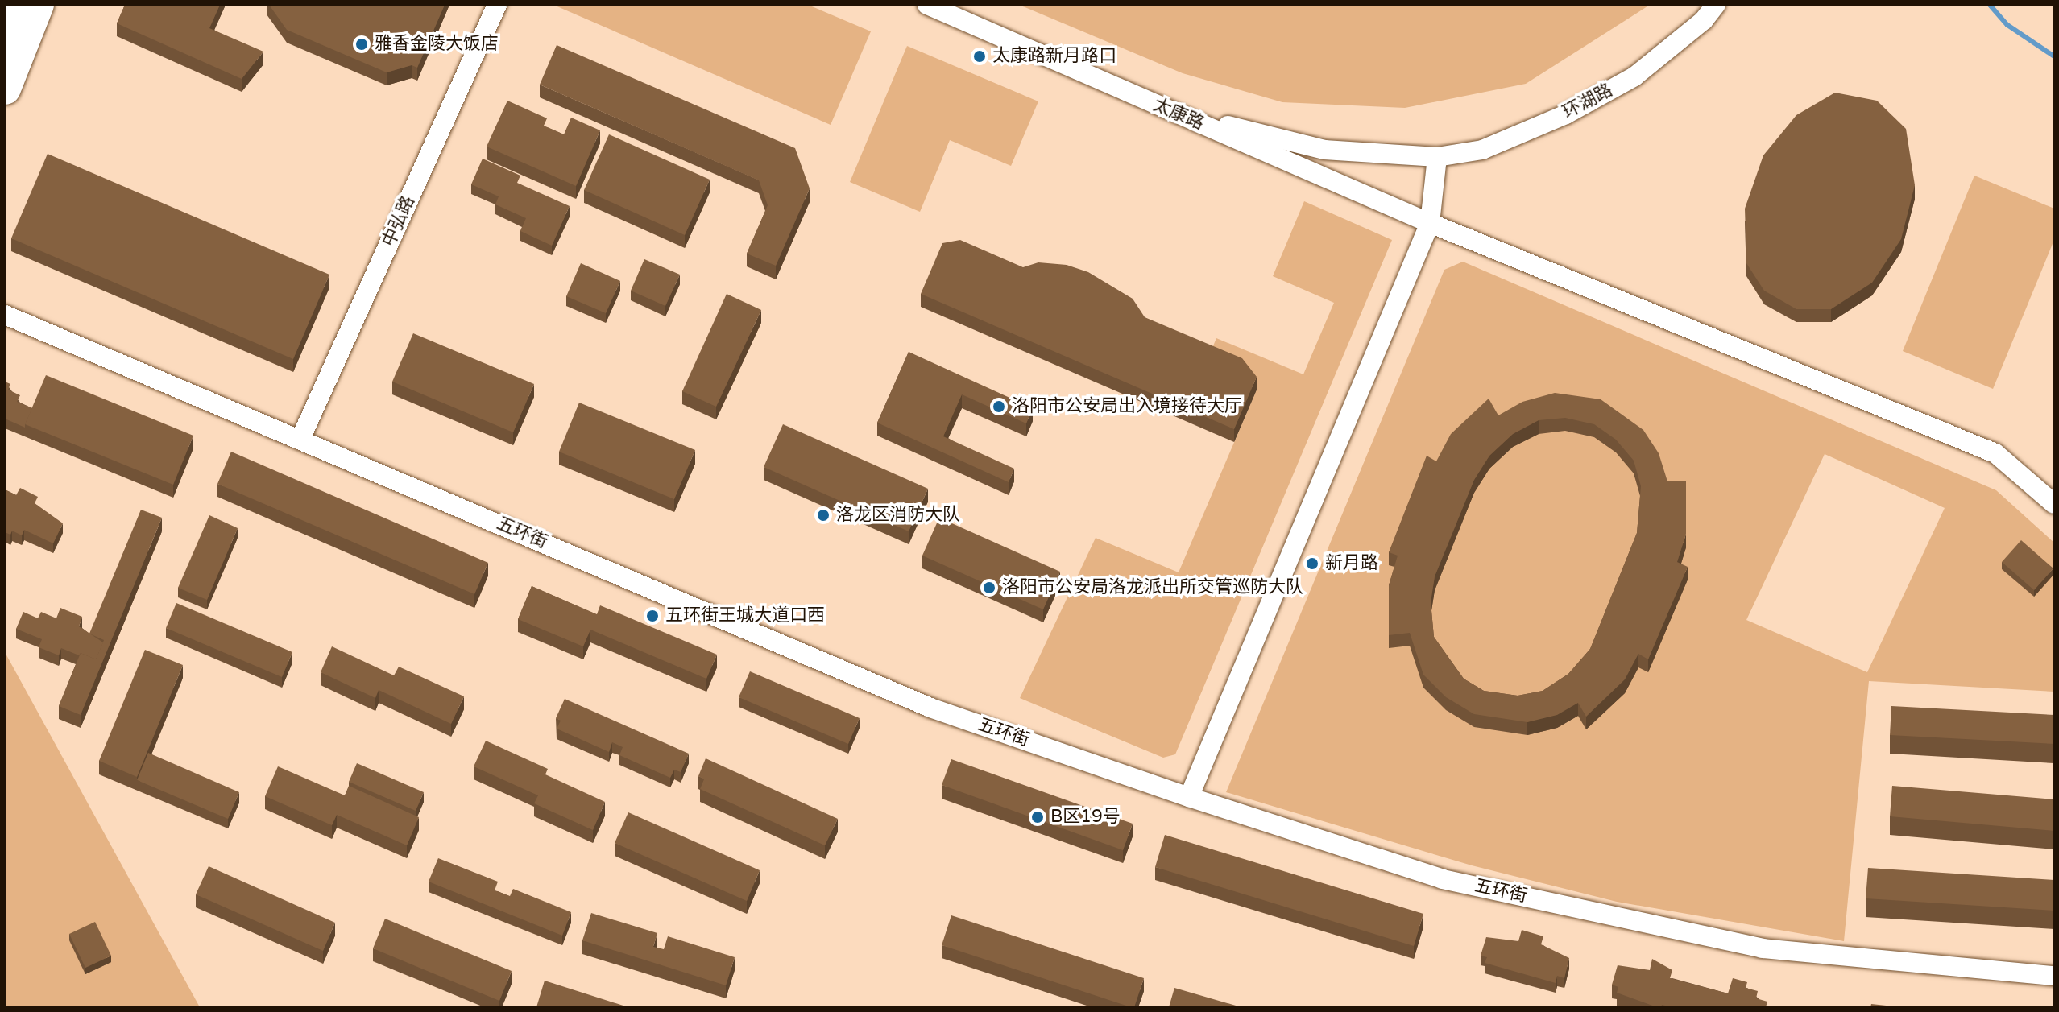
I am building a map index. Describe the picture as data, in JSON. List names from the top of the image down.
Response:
{
  "streets": {
    "street": [
      "环湖路",
      "太康路",
      "中弘路",
      "五环街"
    ]
  },
  "crossings": [
    ["环湖路", "太康路"],
    ["中弘路", "五环街"]
  ],
  "places": [
    "雅香金陵大饭店",
    "太康路新月路口",
    "洛阳市公安局出入境接待大厅",
    "洛龙区消防大队",
    "新月路",
    "洛阳市公安局洛龙派出所交管巡防大队",
    "五环街王城大道口西",
    "B区19号"
  ]
}
